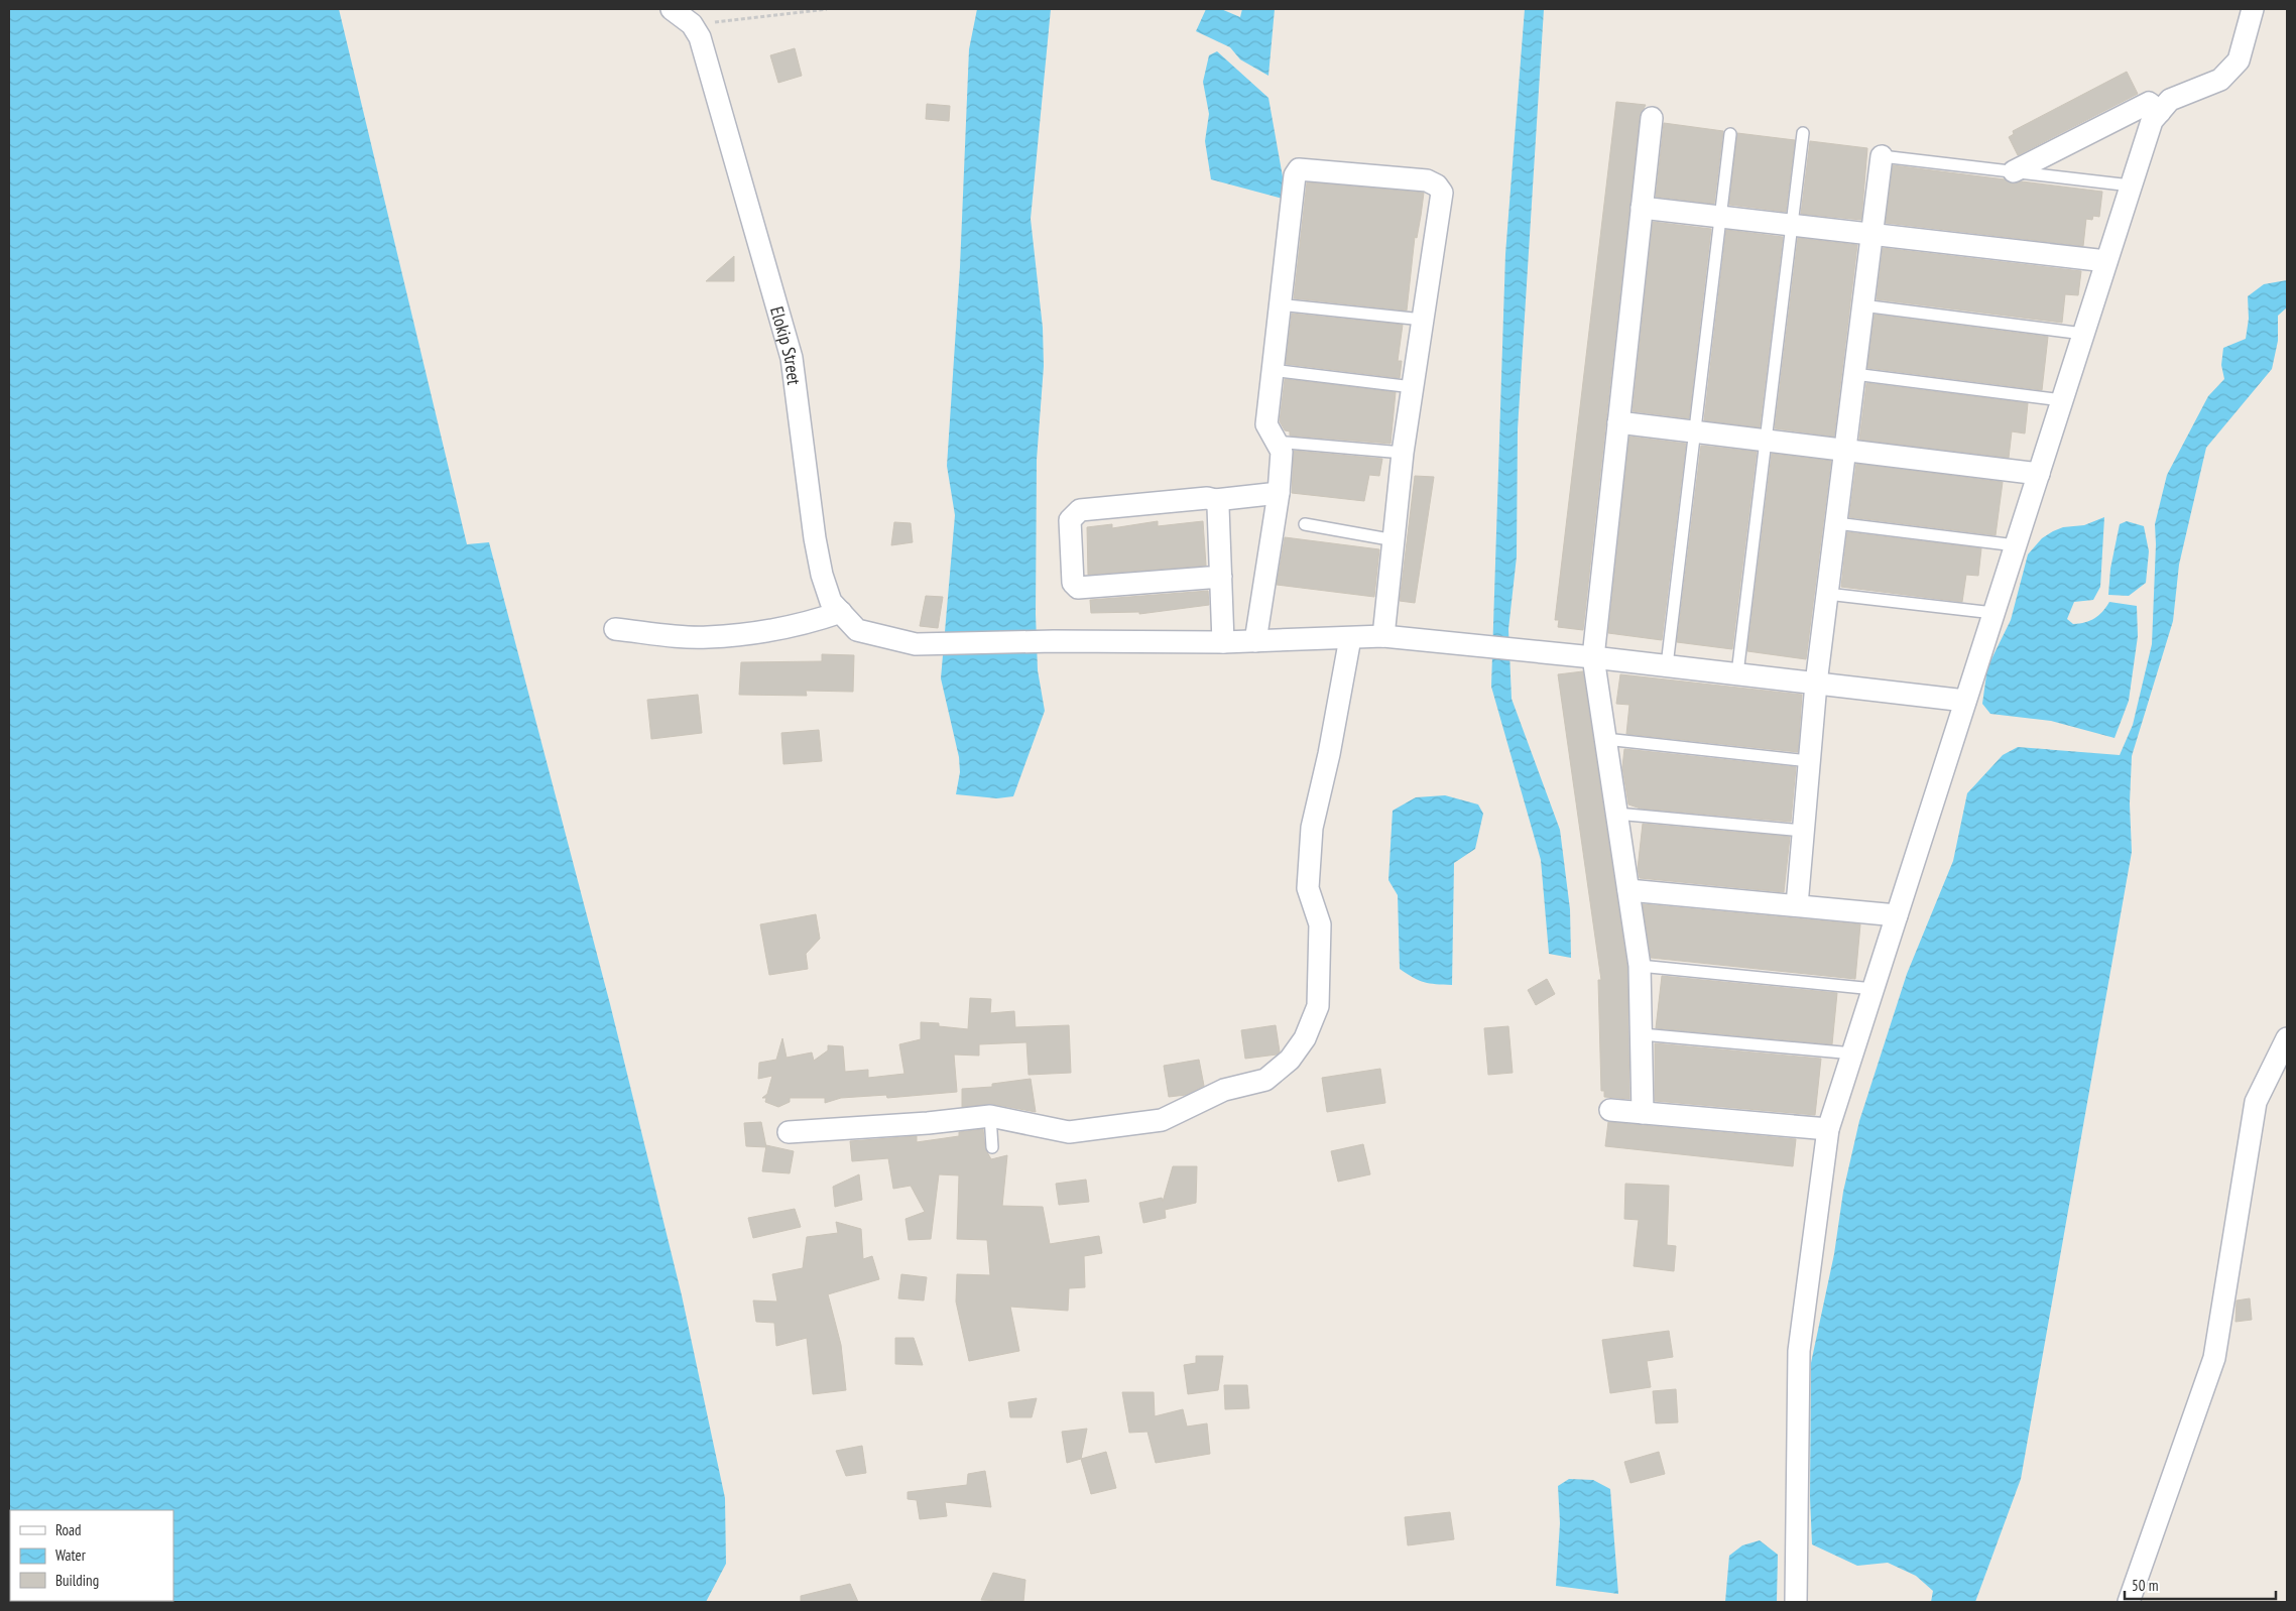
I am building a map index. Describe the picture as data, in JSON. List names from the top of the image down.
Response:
{
  "streets": {
    "street": ["Elokip Street"]
  },
  "legend": ["Road", "Water", "Building"],
  "scale_bar": "50 m"
}
